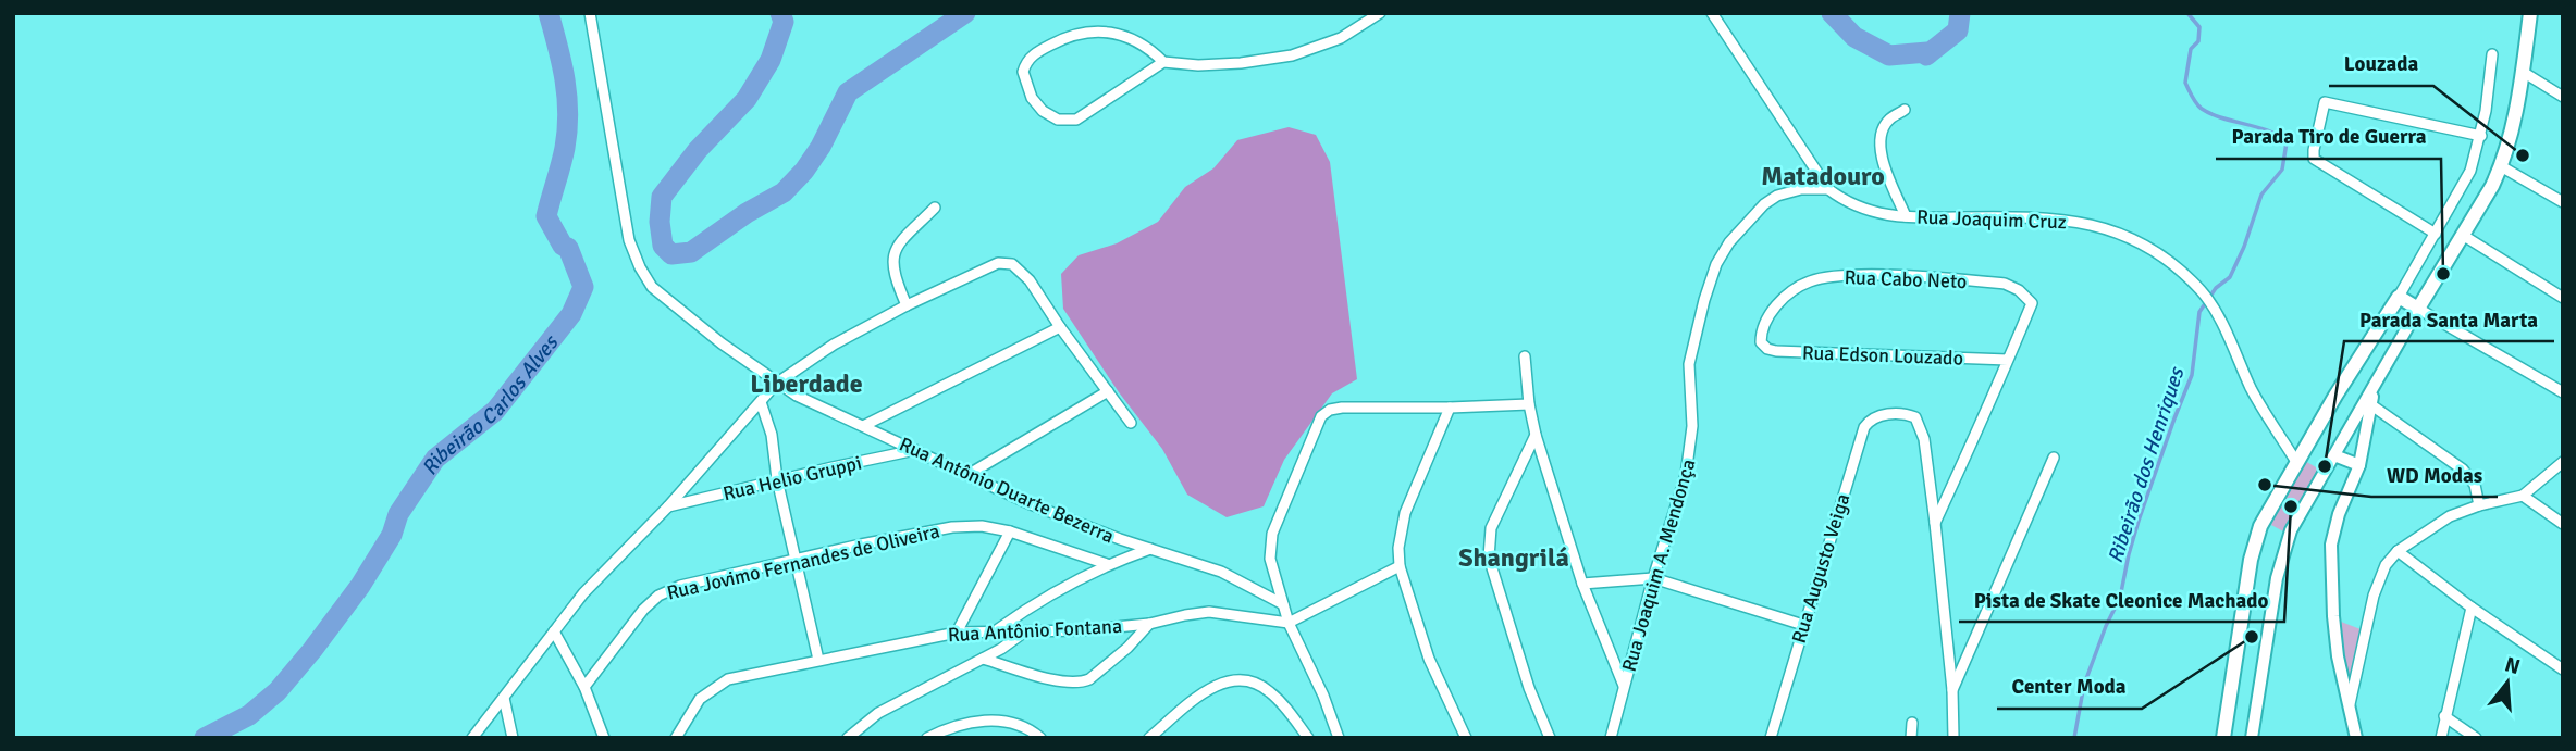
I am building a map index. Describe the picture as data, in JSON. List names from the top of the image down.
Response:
{
  "streets": {
    "street": [
      "Rua Joaquim Cruz",
      "Rua Cabo Neto",
      "Rua Edson Louzado",
      "Rua Helio Gruppi",
      "Rua Antônio Duarte Bezerra",
      "Rua Jovimo Fernandes de Oliveira",
      "Rua Joaquim A. Mendonça",
      "Rua Augusto Veiga",
      "Rua Antônio Fontana"
    ]
  },
  "crossings": [
    ["Rua Joaquim Cruz", "Rua Joaquim A. Mendonça"],
    ["Rua Cabo Neto", "Rua Edson Louzado"],
    ["Rua Helio Gruppi", "Rua Antônio Duarte Bezerra"]
  ],
  "districts": ["Matadouro", "Liberdade", "Shangrilá"],
  "water": ["Ribeirão Carlos Alves", "Ribeirão dos Henriques"],
  "places": [
    "Louzada",
    "Parada Tiro de Guerra",
    "Parada Santa Marta",
    "WD Modas",
    "Pista de Skate Cleonice Machado",
    "Center Moda"
  ],
  "north": "top"
}
